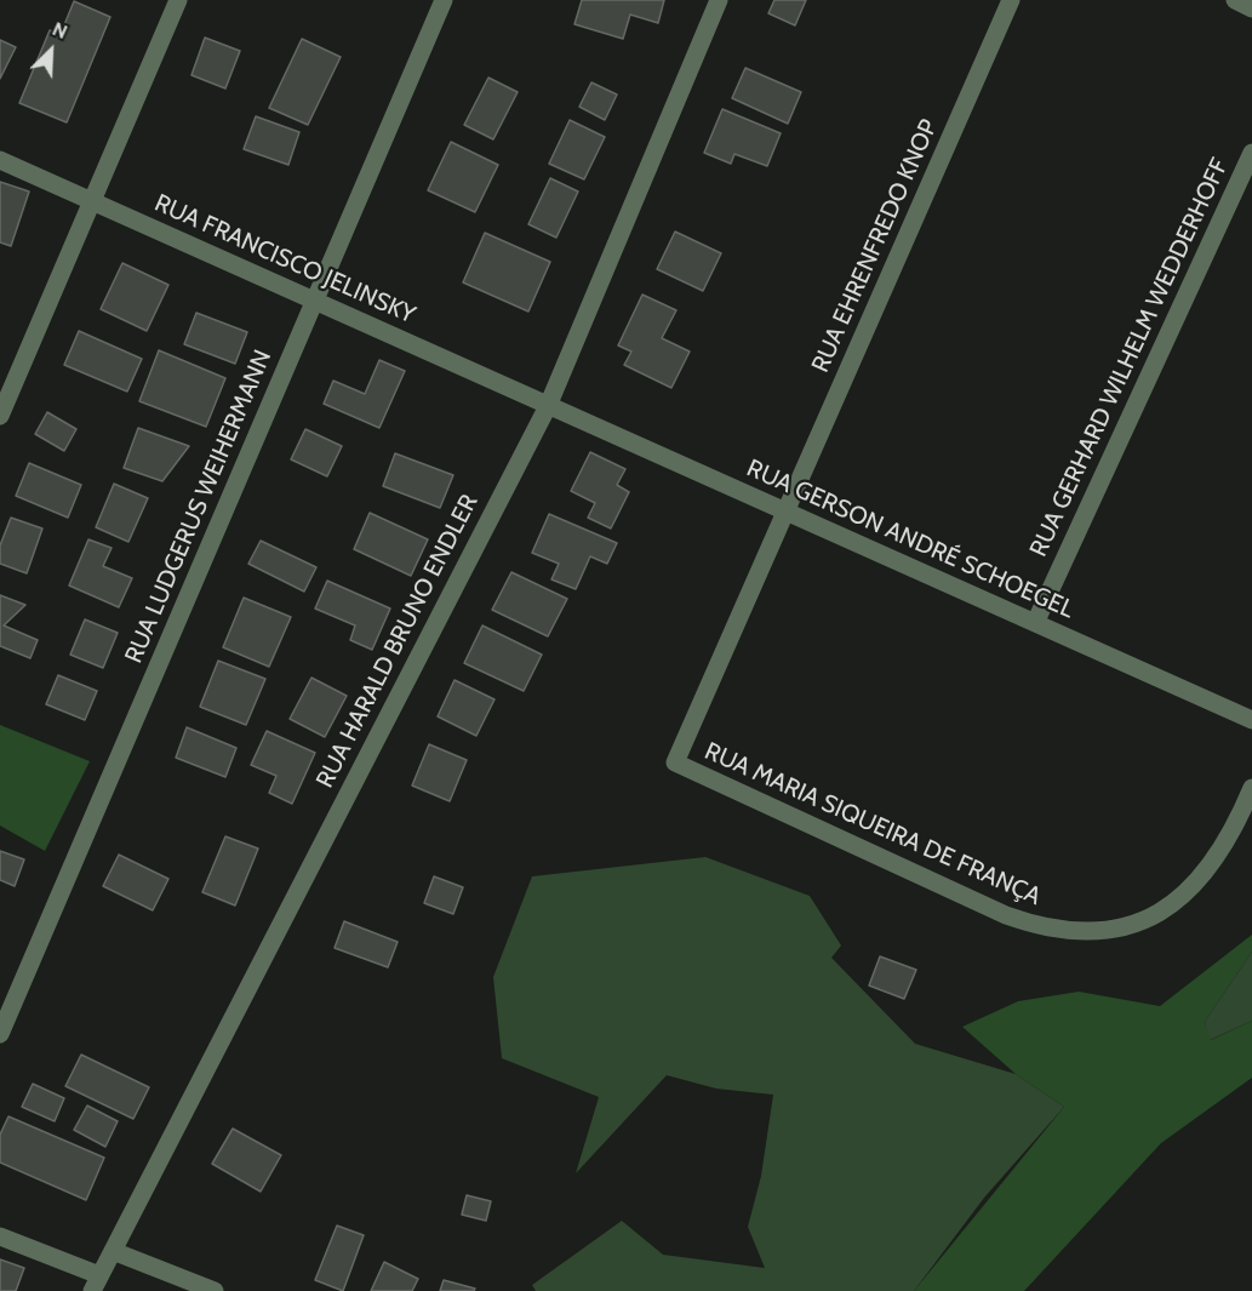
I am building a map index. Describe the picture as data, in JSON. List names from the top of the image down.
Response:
{
  "streets": {
    "street": [
      "RUA EHRENFREDO KNOP",
      "RUA FRANCISCO JELINSKY",
      "RUA GERHARD WILHELM WEDDERHOFF",
      "RUA LUDGERUS WEIHERMANN",
      "RUA GERSON ANDRÉ SCHOEGEL",
      "RUA HARALD BRUNO ENDLER",
      "RUA MARIA SIQUEIRA DE FRANÇA"
    ]
  },
  "crossings": [
    ["RUA EHRENFREDO KNOP", "RUA GERSON ANDRÉ SCHOEGEL"],
    ["RUA EHRENFREDO KNOP", "RUA MARIA SIQUEIRA DE FRANÇA"],
    ["RUA FRANCISCO JELINSKY", "RUA LUDGERUS WEIHERMANN"],
    ["RUA FRANCISCO JELINSKY", "RUA GERSON ANDRÉ SCHOEGEL"],
    ["RUA FRANCISCO JELINSKY", "RUA HARALD BRUNO ENDLER"],
    ["RUA GERHARD WILHELM WEDDERHOFF", "RUA GERSON ANDRÉ SCHOEGEL"],
    ["RUA GERSON ANDRÉ SCHOEGEL", "RUA HARALD BRUNO ENDLER"]
  ],
  "north": "top right"
}
